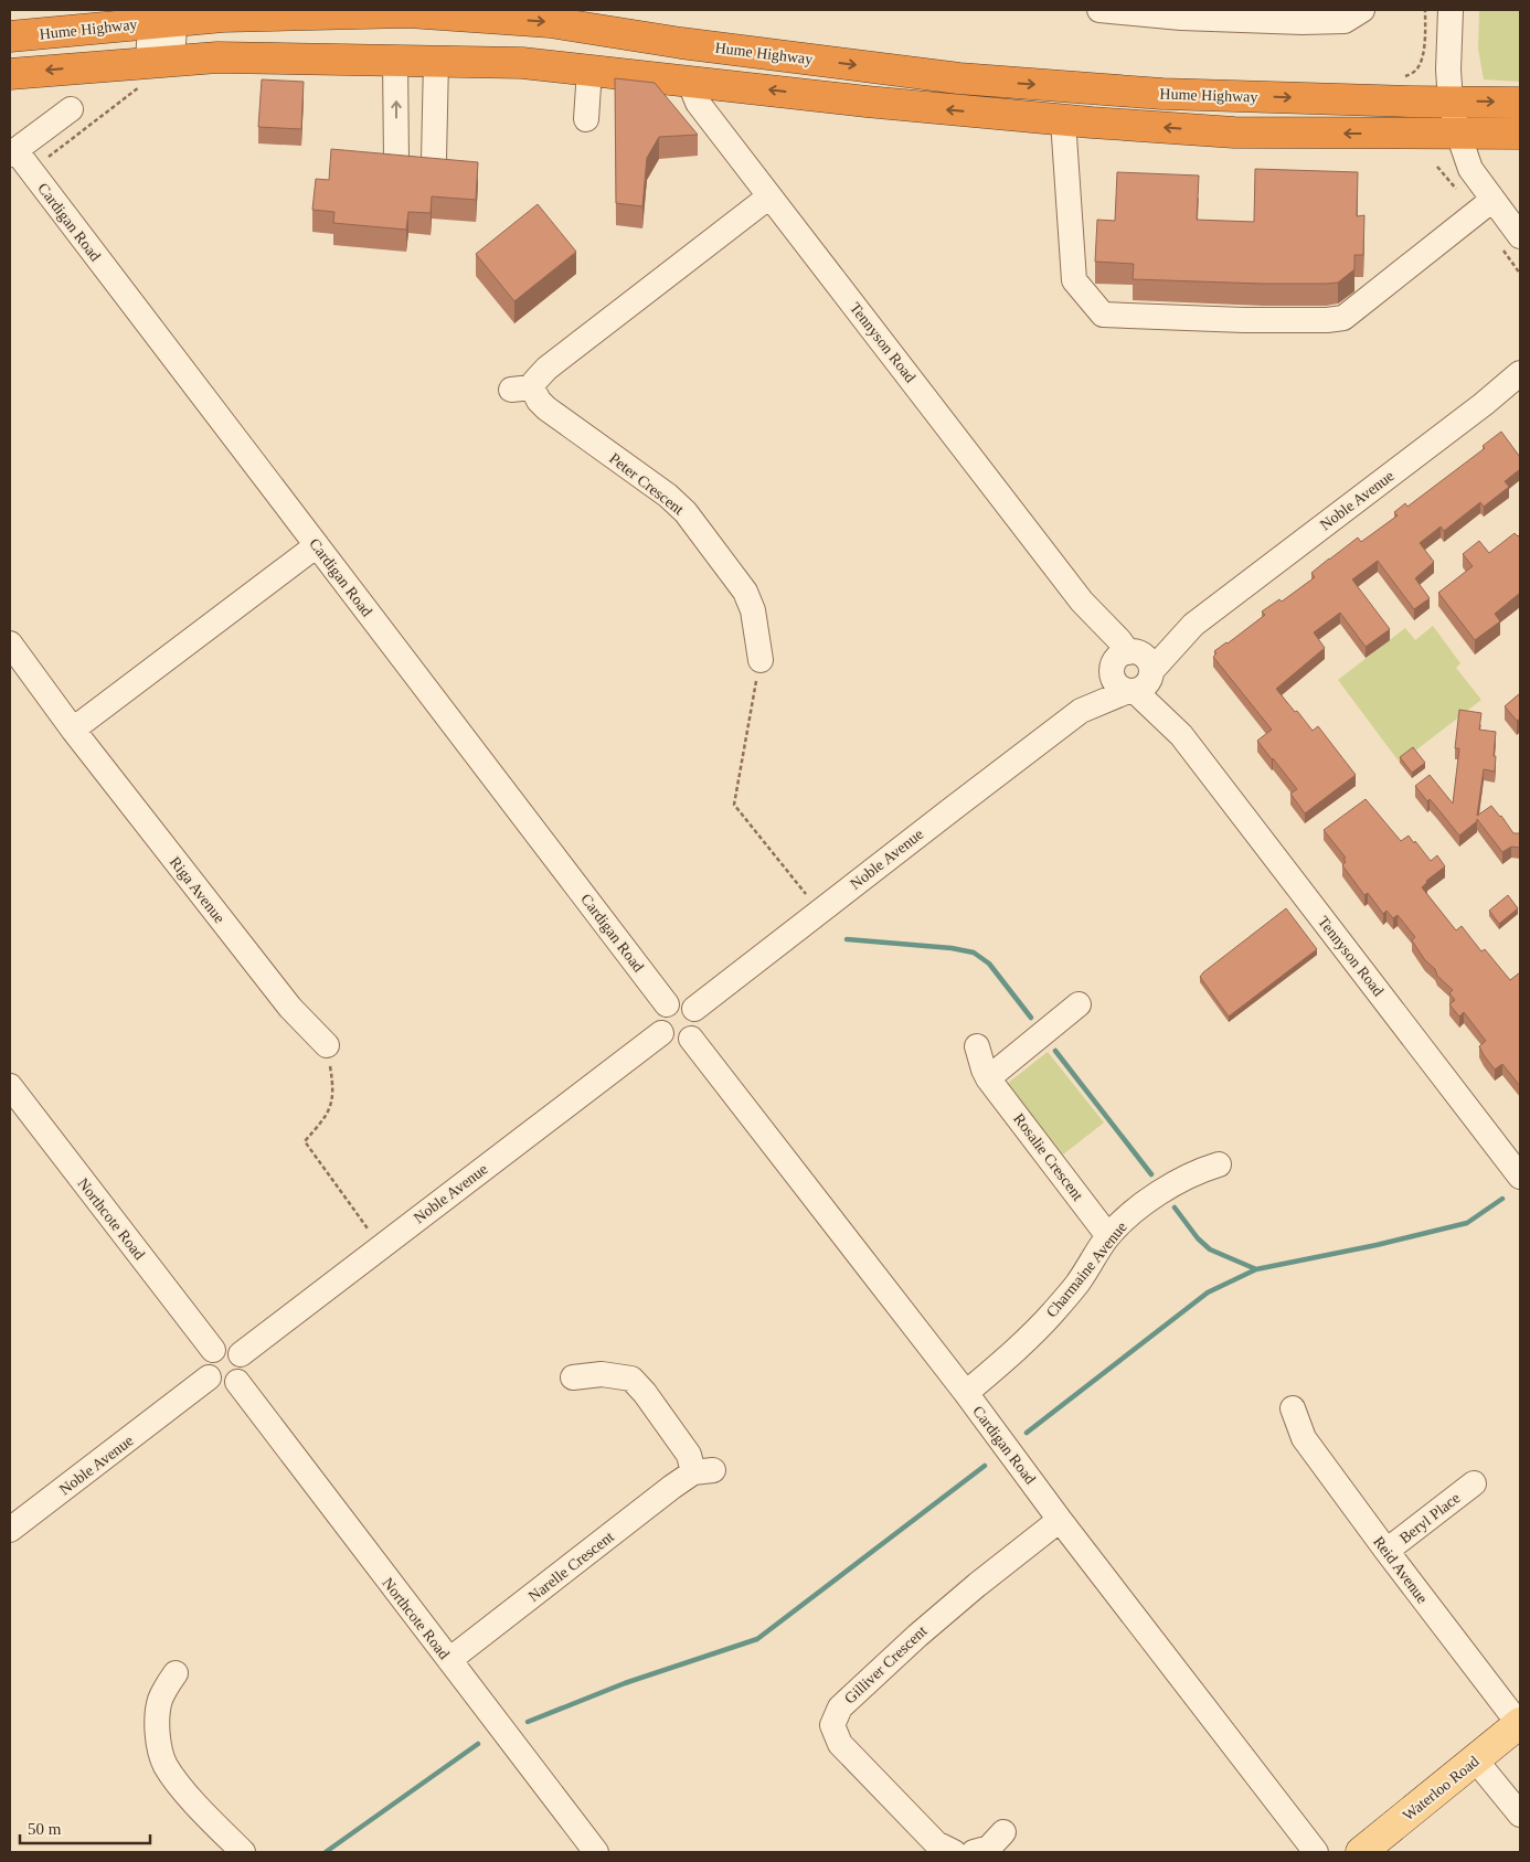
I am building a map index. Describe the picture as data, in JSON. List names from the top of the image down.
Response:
{
  "streets": {
    "highway": ["Hume Highway"],
    "main road": ["Waterloo Road"],
    "street": [
      "Cardigan Road",
      "Tennyson Road",
      "Peter Crescent",
      "Noble Avenue",
      "Riga Avenue",
      "Rosalie Crescent",
      "Northcote Road",
      "Charmaine Avenue",
      "Beryl Place",
      "Narelle Crescent",
      "Reid Avenue",
      "Gilliver Crescent"
    ]
  },
  "crossings": [
    ["Cardigan Road", "Noble Avenue"],
    ["Cardigan Road", "Charmaine Avenue"],
    ["Cardigan Road", "Gilliver Crescent"],
    ["Tennyson Road", "Peter Crescent"],
    ["Tennyson Road", "Noble Avenue"],
    ["Noble Avenue", "Northcote Road"],
    ["Rosalie Crescent", "Charmaine Avenue"],
    ["Northcote Road", "Narelle Crescent"],
    ["Beryl Place", "Reid Avenue"],
    ["Reid Avenue", "Waterloo Road"]
  ],
  "scale_bar": "50 m"
}
